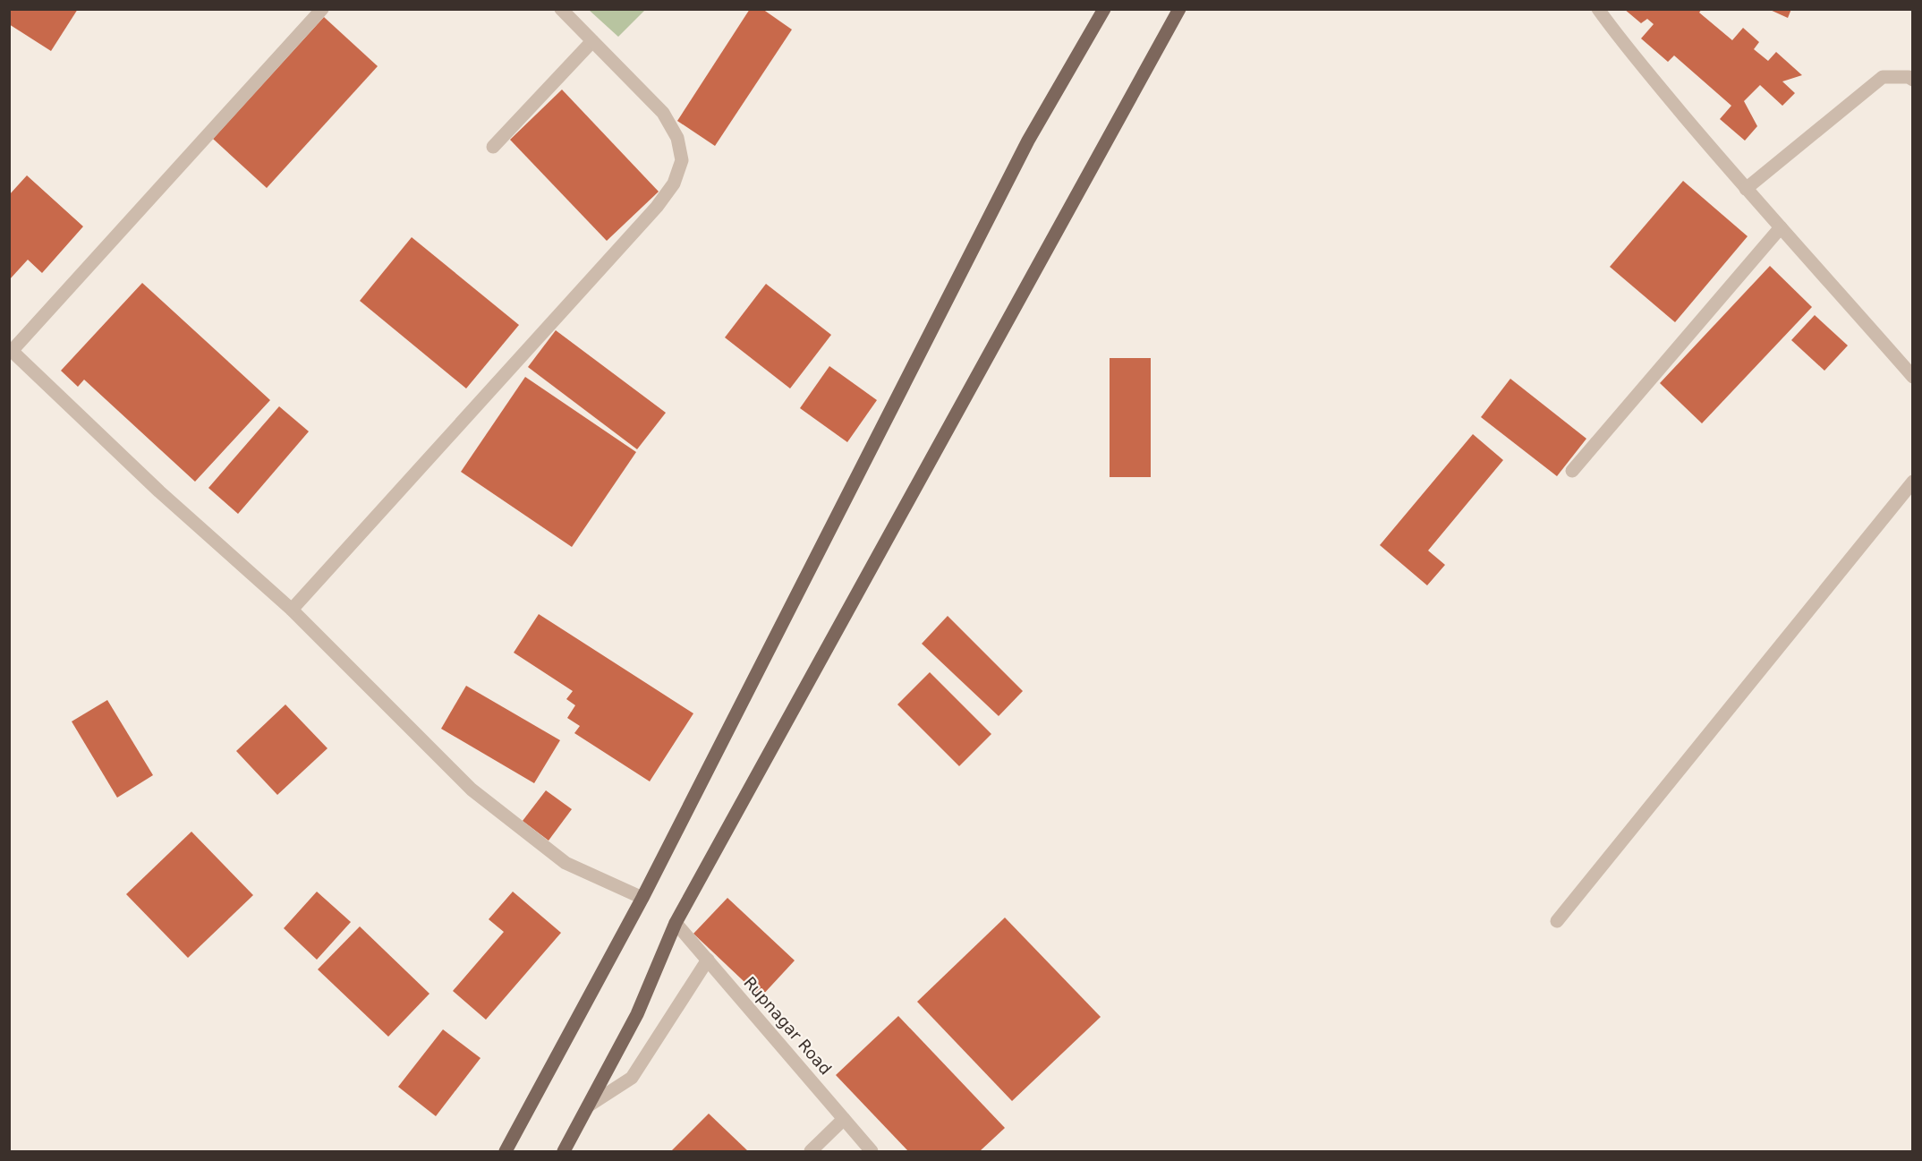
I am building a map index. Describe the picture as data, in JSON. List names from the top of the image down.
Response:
{
  "streets": {
    "street": ["Rupnagar Road"]
  }
}
